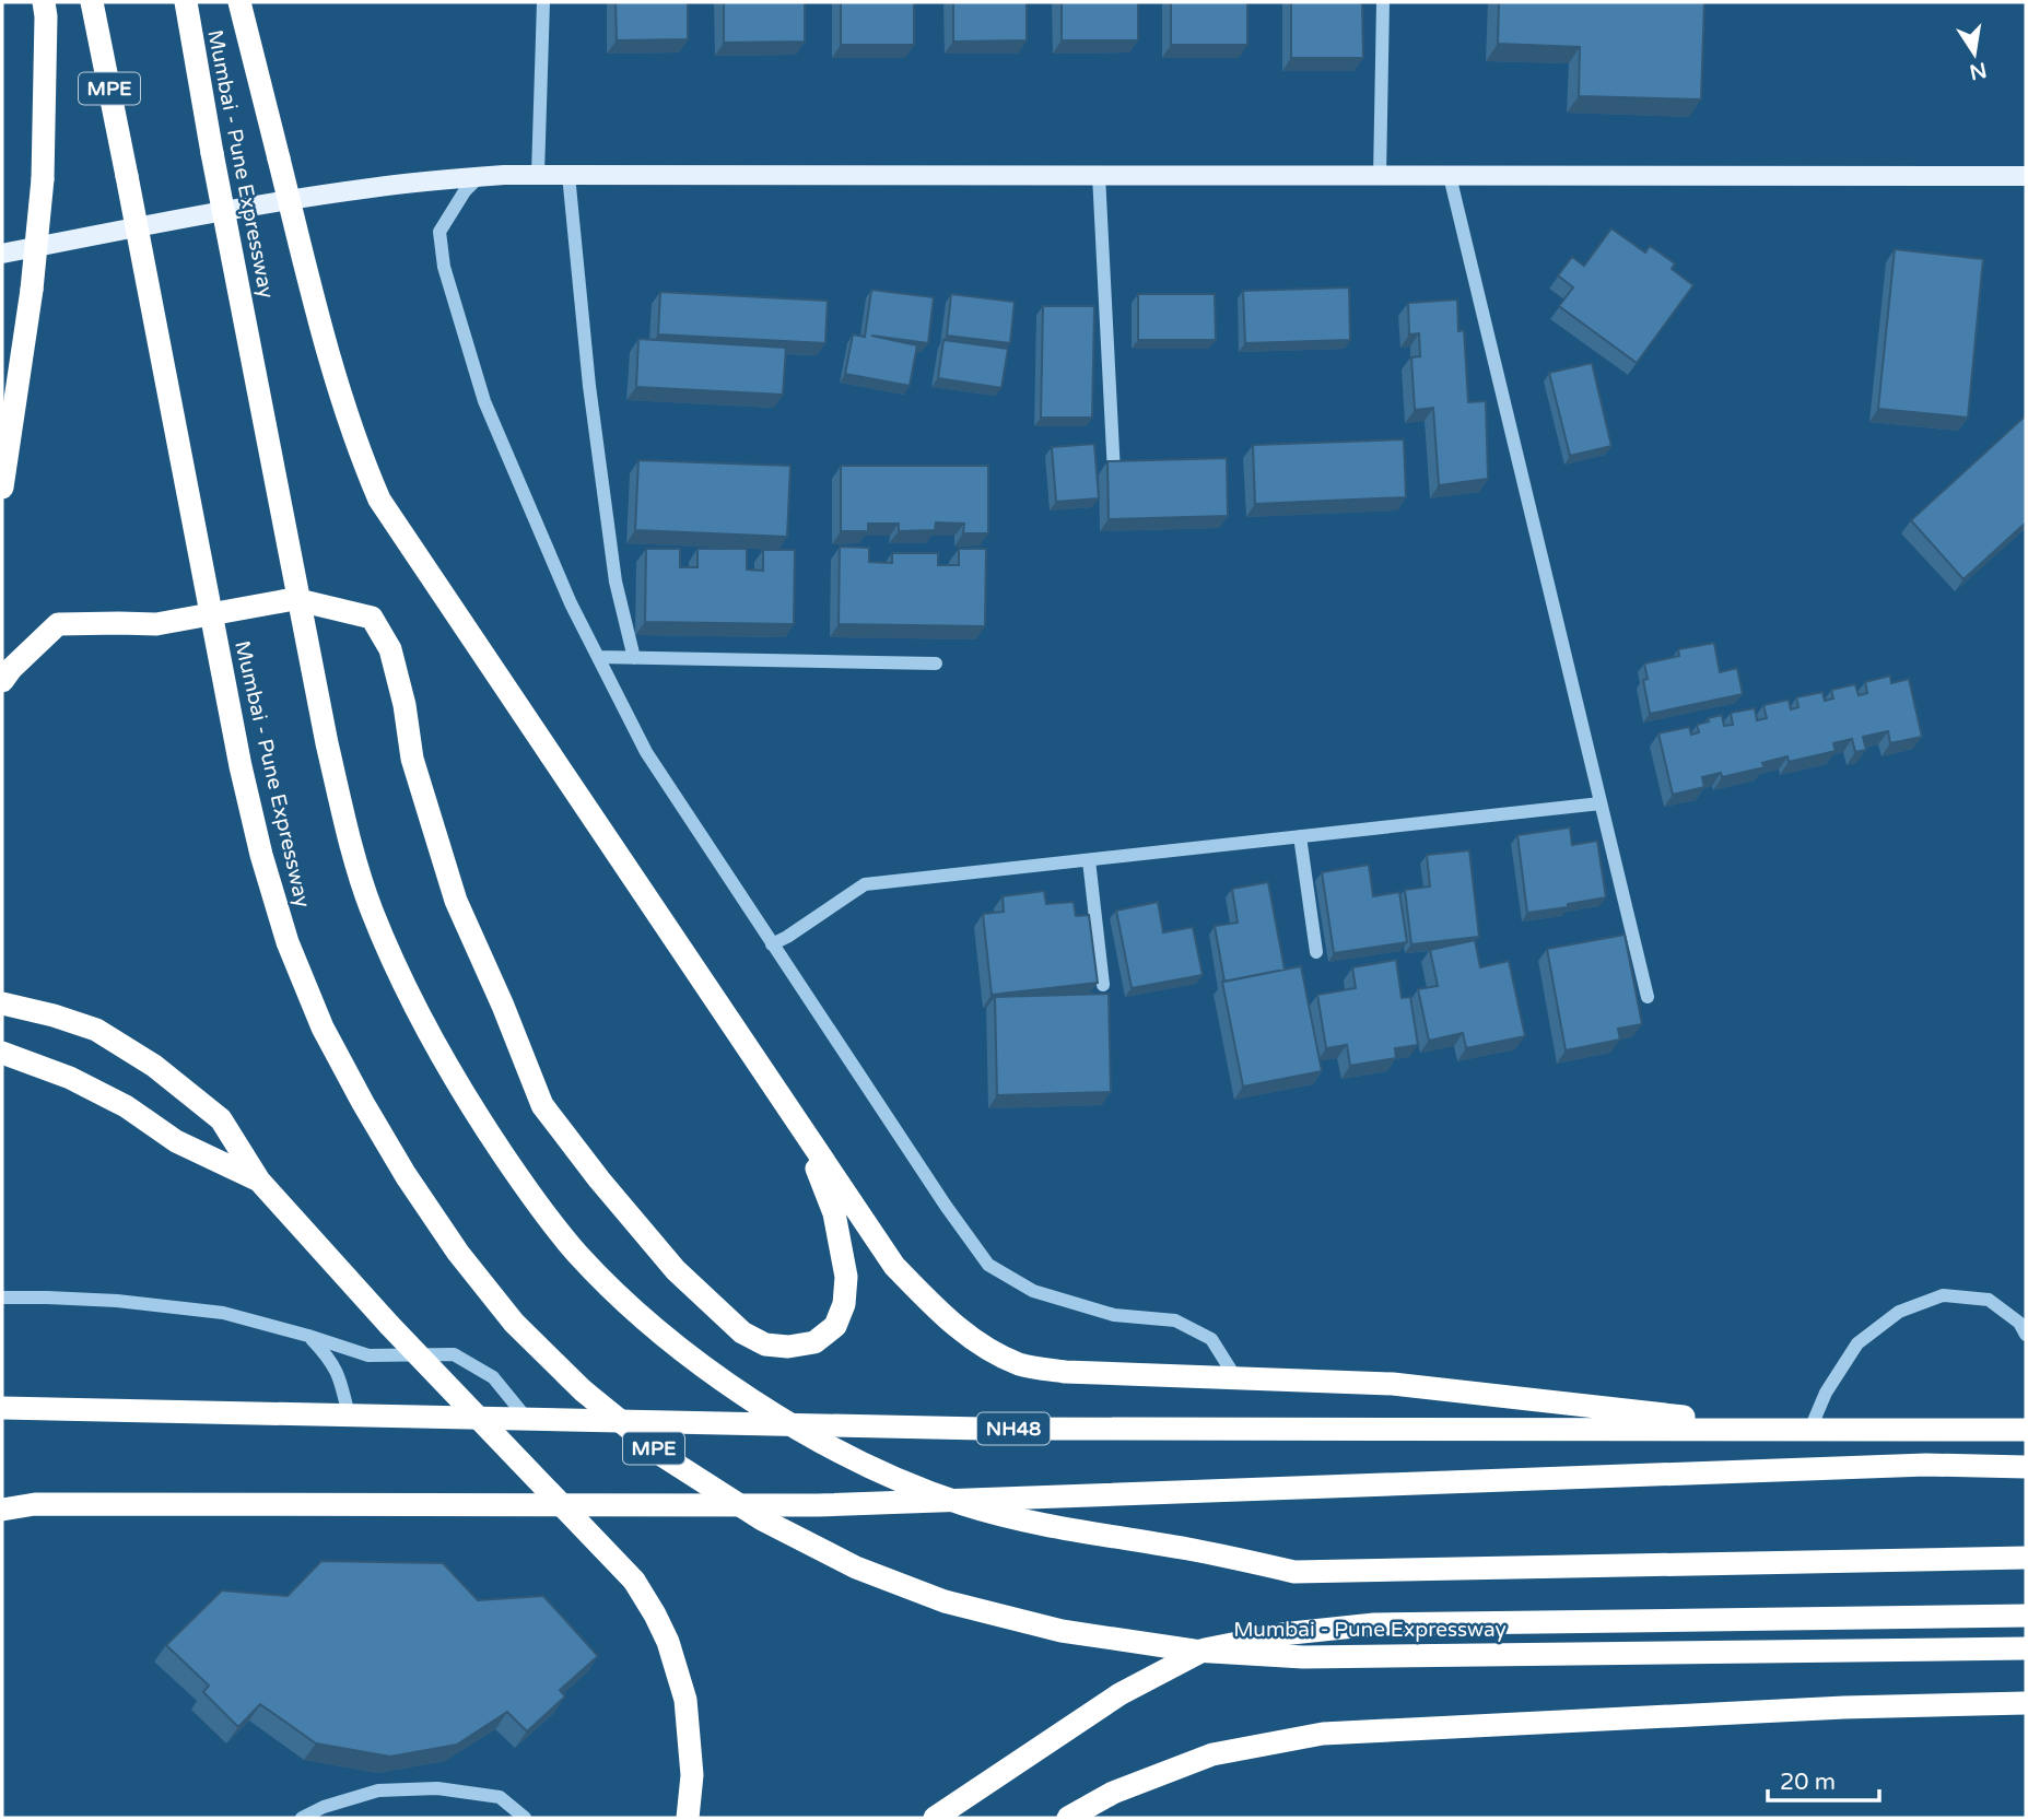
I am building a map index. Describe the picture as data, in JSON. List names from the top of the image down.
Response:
{
  "streets": {
    "highway": ["MPE", "Mumbai - Pune Expressway", "NH48"]
  },
  "scale_bar": "20 m",
  "north": "bottom"
}
